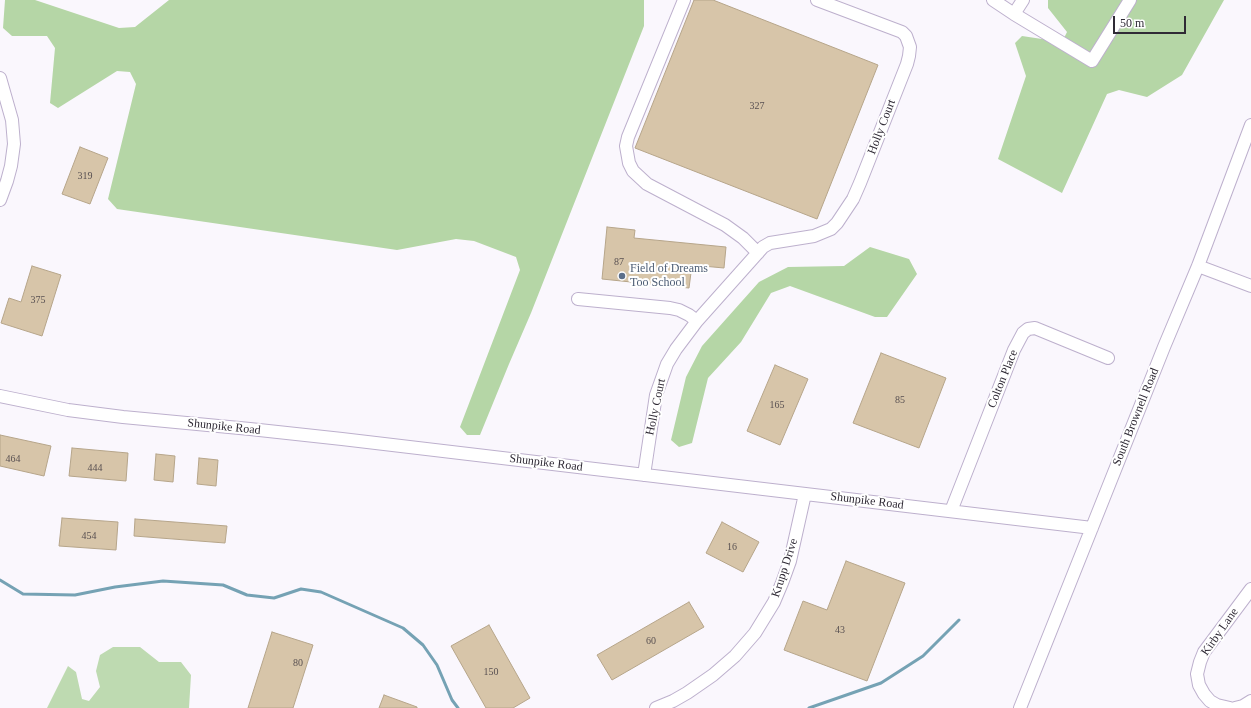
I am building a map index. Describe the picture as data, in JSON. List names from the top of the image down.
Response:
{
  "streets": {
    "street": [
      "Holly Court",
      "Colton Place",
      "South Brownell Road",
      "Shunpike Road",
      "Krupp Drive",
      "Kirby Lane"
    ]
  },
  "crossings": [
    ["Holly Court", "Shunpike Road"],
    ["Colton Place", "Shunpike Road"],
    ["South Brownell Road", "Shunpike Road"],
    ["Shunpike Road", "Krupp Drive"]
  ],
  "places": ["Field of Dreams Too School"],
  "house_numbers": [
    "327",
    "319",
    "87",
    "375",
    "85",
    "165",
    "464",
    "444",
    "454",
    "16",
    "43",
    "60",
    "80",
    "150"
  ],
  "scale_bar": "50 m"
}
